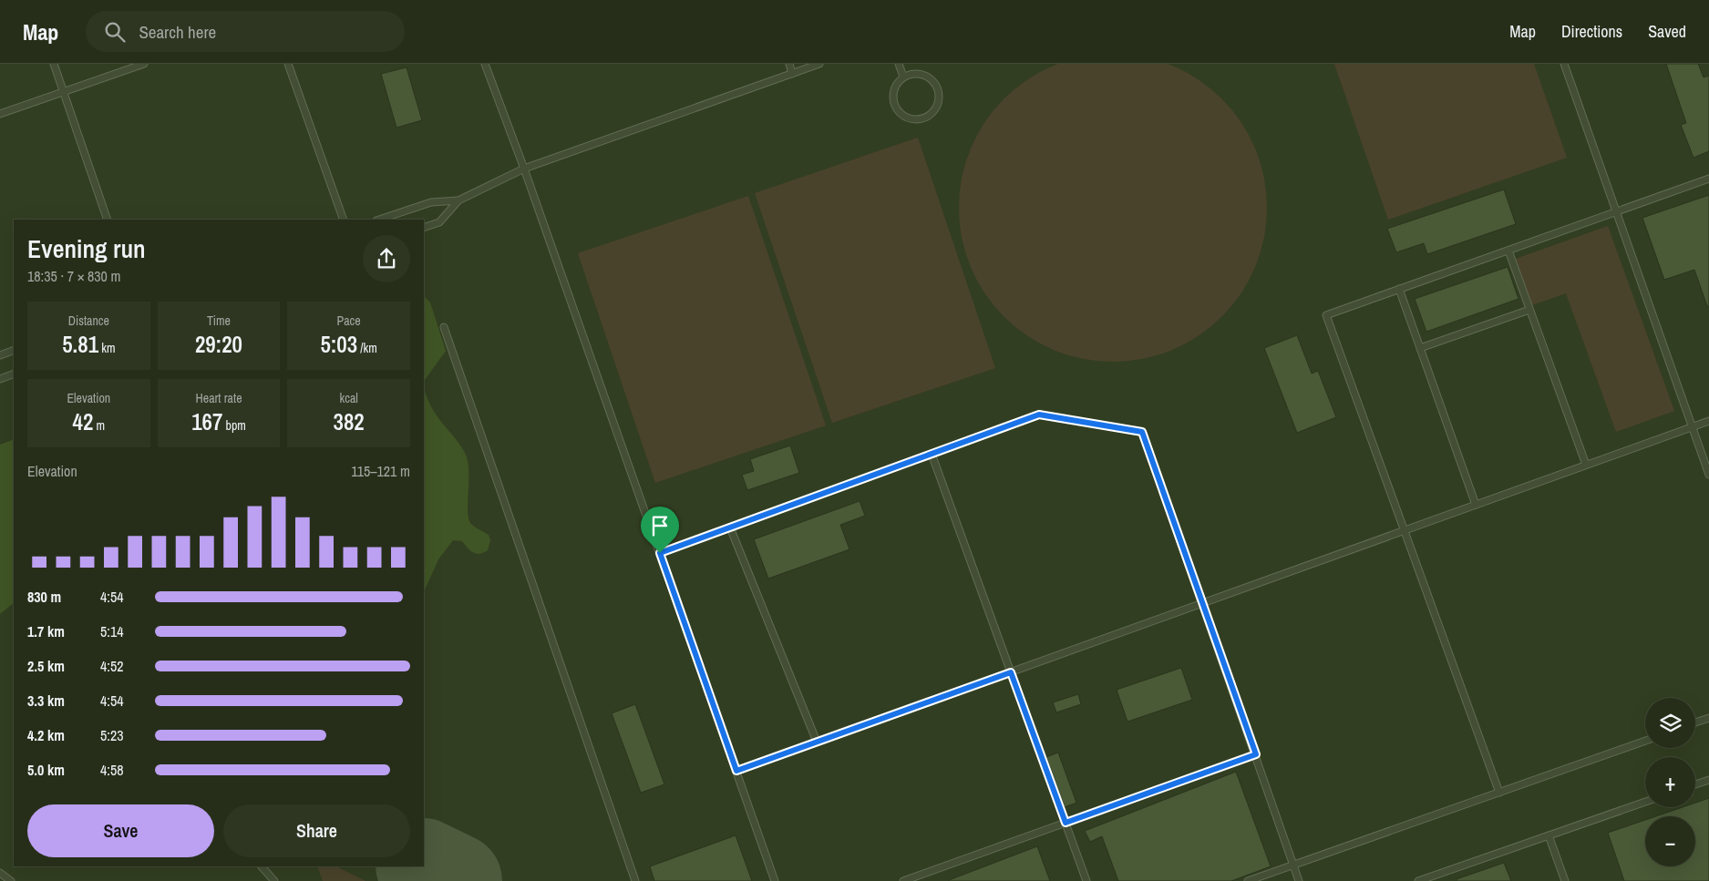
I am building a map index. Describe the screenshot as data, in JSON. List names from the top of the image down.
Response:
{
  "page": {
    "header": "Map",
    "search": "Search here",
    "nav": ["Map", "Directions", "Saved"],
    "heading": ["Evening run", "18:35 · 7 × 830 m"],
    "stats": [
      ["Distance", "5.81 km"],
      ["Time", "29:20"],
      ["Pace", "5:03 /km"],
      ["Elevation", "42 m"],
      ["Heart rate", "167 bpm"],
      ["kcal", "382"]
    ],
    "chart": ["Elevation", "115–121 m"],
    "list": [
      {
        "name": "830 m",
        "note": "4:54"
      },
      {
        "name": "1.7 km",
        "note": "5:14"
      },
      {
        "name": "2.5 km",
        "note": "4:52"
      },
      {
        "name": "3.3 km",
        "note": "4:54"
      },
      {
        "name": "4.2 km",
        "note": "5:23"
      },
      {
        "name": "5.0 km",
        "note": "4:58"
      }
    ],
    "map_buttons": ["+", "−"],
    "buttons": ["Save", "Share"]
  }
}
